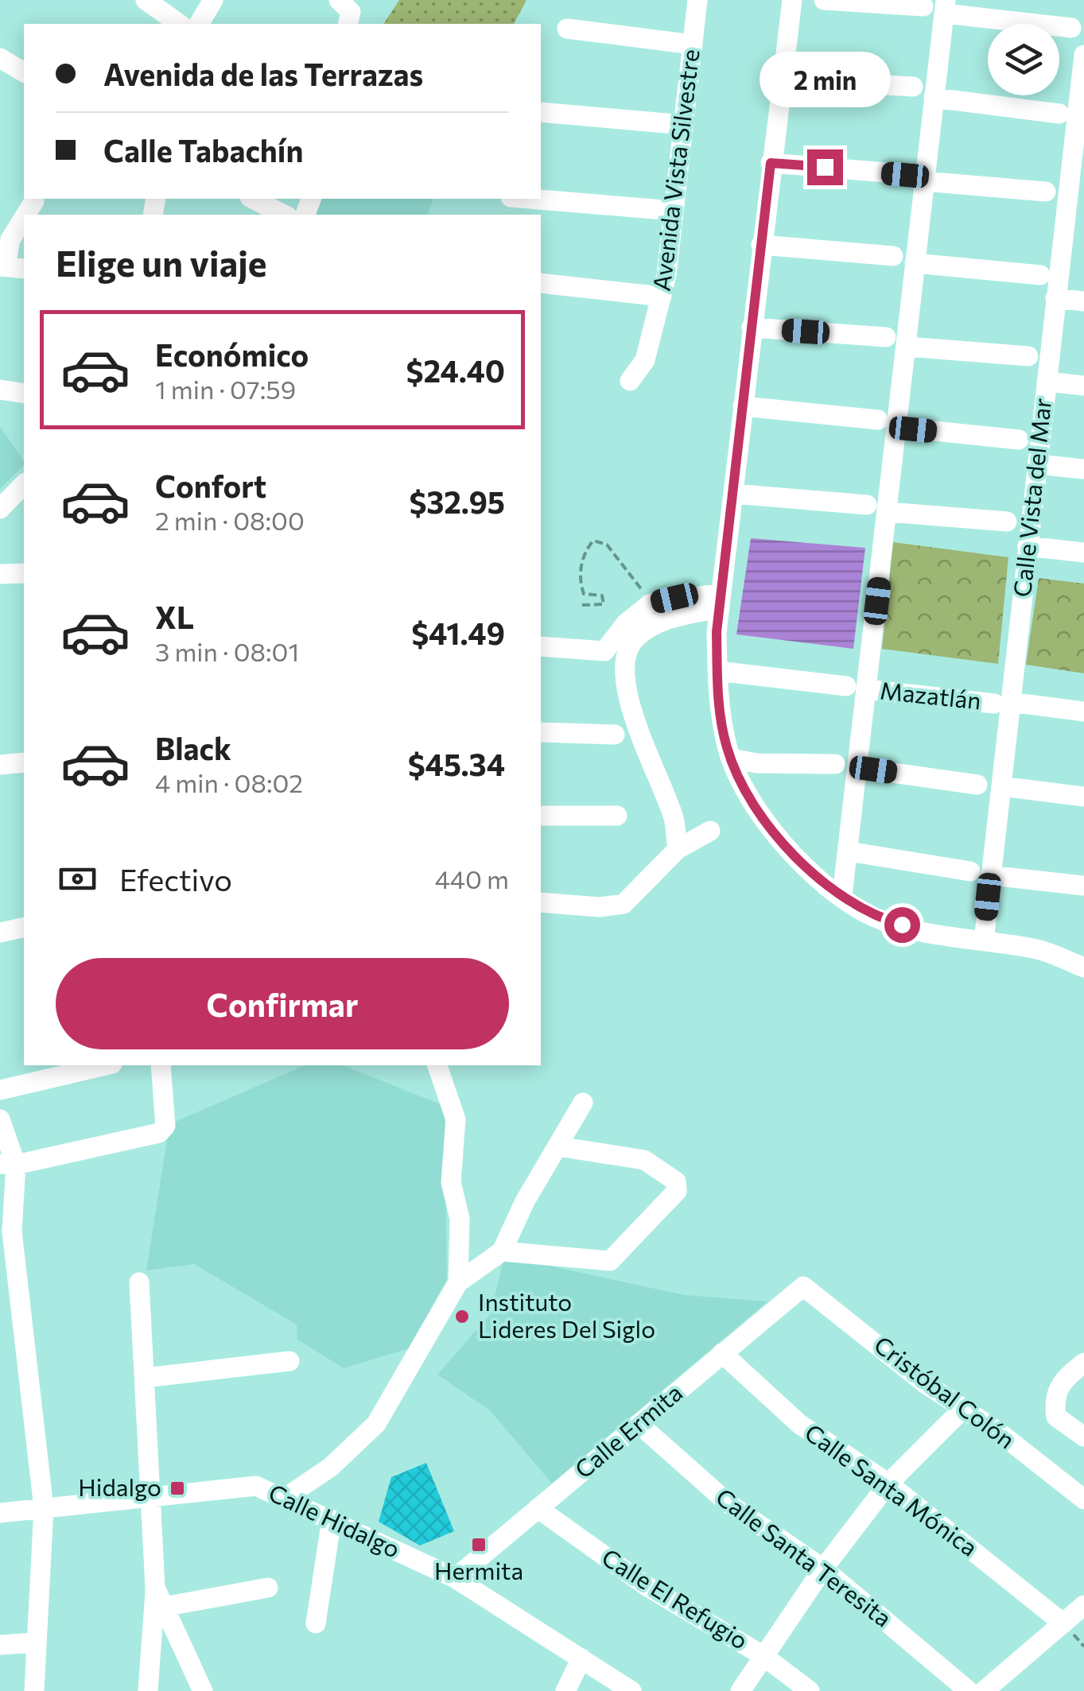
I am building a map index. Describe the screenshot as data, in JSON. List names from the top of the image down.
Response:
{
  "streets": {
    "street": [
      "Avenida Vista Silvestre",
      "Calle Vista del Mar",
      "Mazatlán",
      "Cristóbal Colón",
      "Calle Ermita",
      "Calle Santa Mónica",
      "Calle Hidalgo",
      "Calle Santa Teresita",
      "Calle El Refugio"
    ]
  },
  "crossings": [
    ["Calle Vista del Mar", "Mazatlán"],
    ["Cristóbal Colón", "Calle Ermita"],
    ["Calle Ermita", "Calle Santa Mónica"],
    ["Calle Ermita", "Calle Hidalgo"],
    ["Calle Ermita", "Calle Santa Teresita"],
    ["Calle Ermita", "Calle El Refugio"]
  ],
  "places": {
    "other": ["Instituto Lideres Del Siglo"],
    "transit": ["Hidalgo", "Hermita"]
  },
  "page": {
    "banner": ["Avenida de las Terrazas", "Calle Tabachín"],
    "bubble": "2 min",
    "heading": "Elige un viaje",
    "list": [
      {
        "name": "Económico",
        "note": "1 min · 07:59",
        "value": "$24.40"
      },
      {
        "name": "Confort",
        "note": "2 min · 08:00",
        "value": "$32.95"
      },
      {
        "name": "XL",
        "note": "3 min · 08:01",
        "value": "$41.49"
      },
      {
        "name": "Black",
        "note": "4 min · 08:02",
        "value": "$45.34"
      }
    ],
    "pay": ["Efectivo", "440 m"],
    "buttons": "Confirmar"
  }
}
